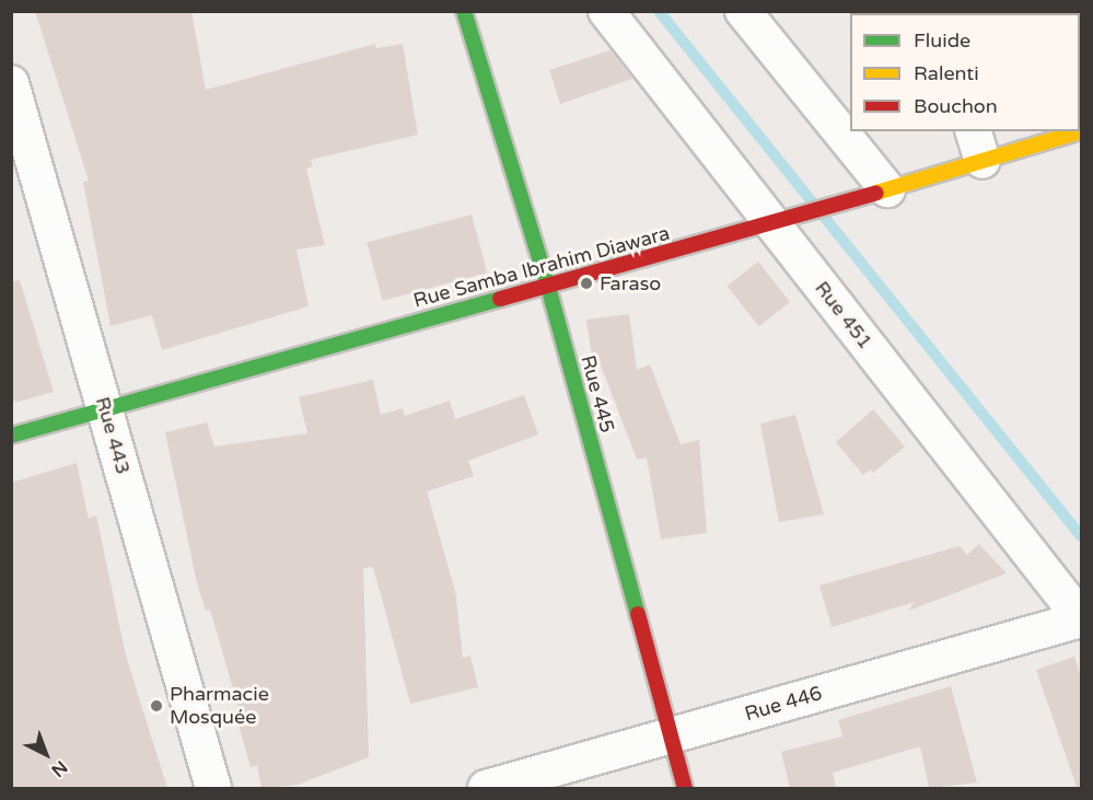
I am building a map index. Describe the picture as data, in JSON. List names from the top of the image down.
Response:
{
  "streets": {
    "street": [
      "Rue Samba Ibrahim Diawara",
      "Rue 451",
      "Rue 445",
      "Rue 443",
      "Rue 446"
    ]
  },
  "crossings": [
    ["Rue Samba Ibrahim Diawara", "Rue 451"],
    ["Rue Samba Ibrahim Diawara", "Rue 445"],
    ["Rue Samba Ibrahim Diawara", "Rue 443"],
    ["Rue 451", "Rue 446"],
    ["Rue 445", "Rue 446"]
  ],
  "places": ["Faraso", "Pharmacie Mosquée"],
  "legend": ["Fluide", "Ralenti", "Bouchon"],
  "north": "bottom right"
}
